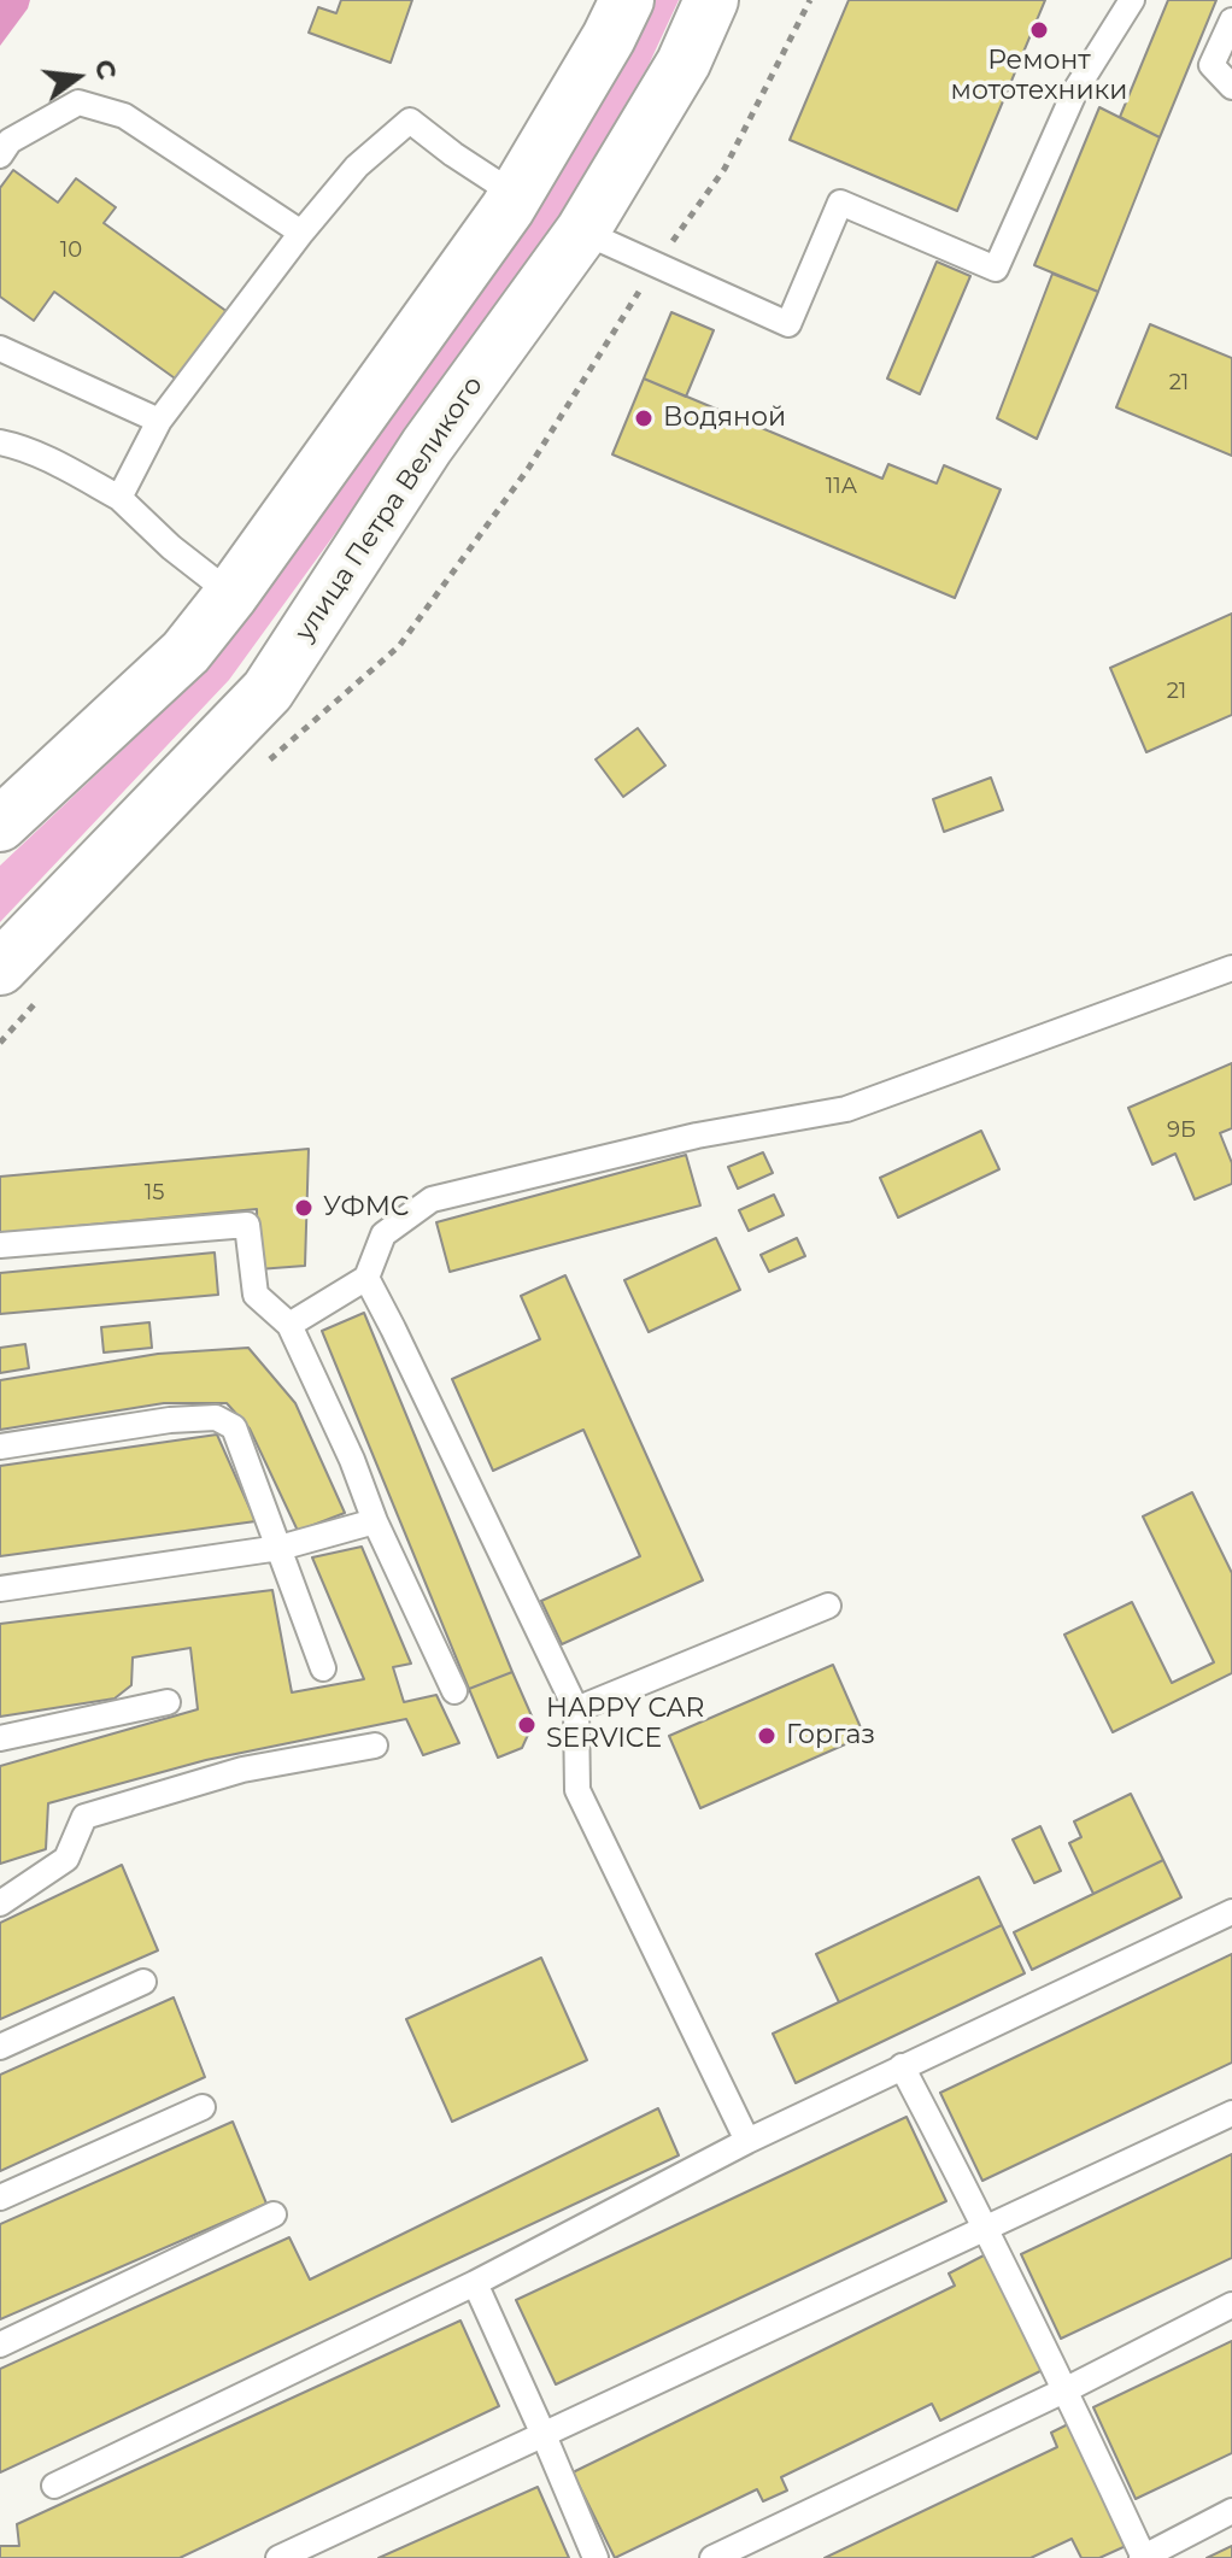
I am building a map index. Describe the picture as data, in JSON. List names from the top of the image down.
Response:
{
  "streets": {
    "street": ["улица Петра Великого"]
  },
  "places": [
    "Ремонт мототехники",
    "Водяной",
    "УФМС",
    "HAPPY CAR SERVICE",
    "Горгаз"
  ],
  "house_numbers": [
    "10",
    "21",
    "11А",
    "21",
    "9Б",
    "15"
  ],
  "north": "right"
}
